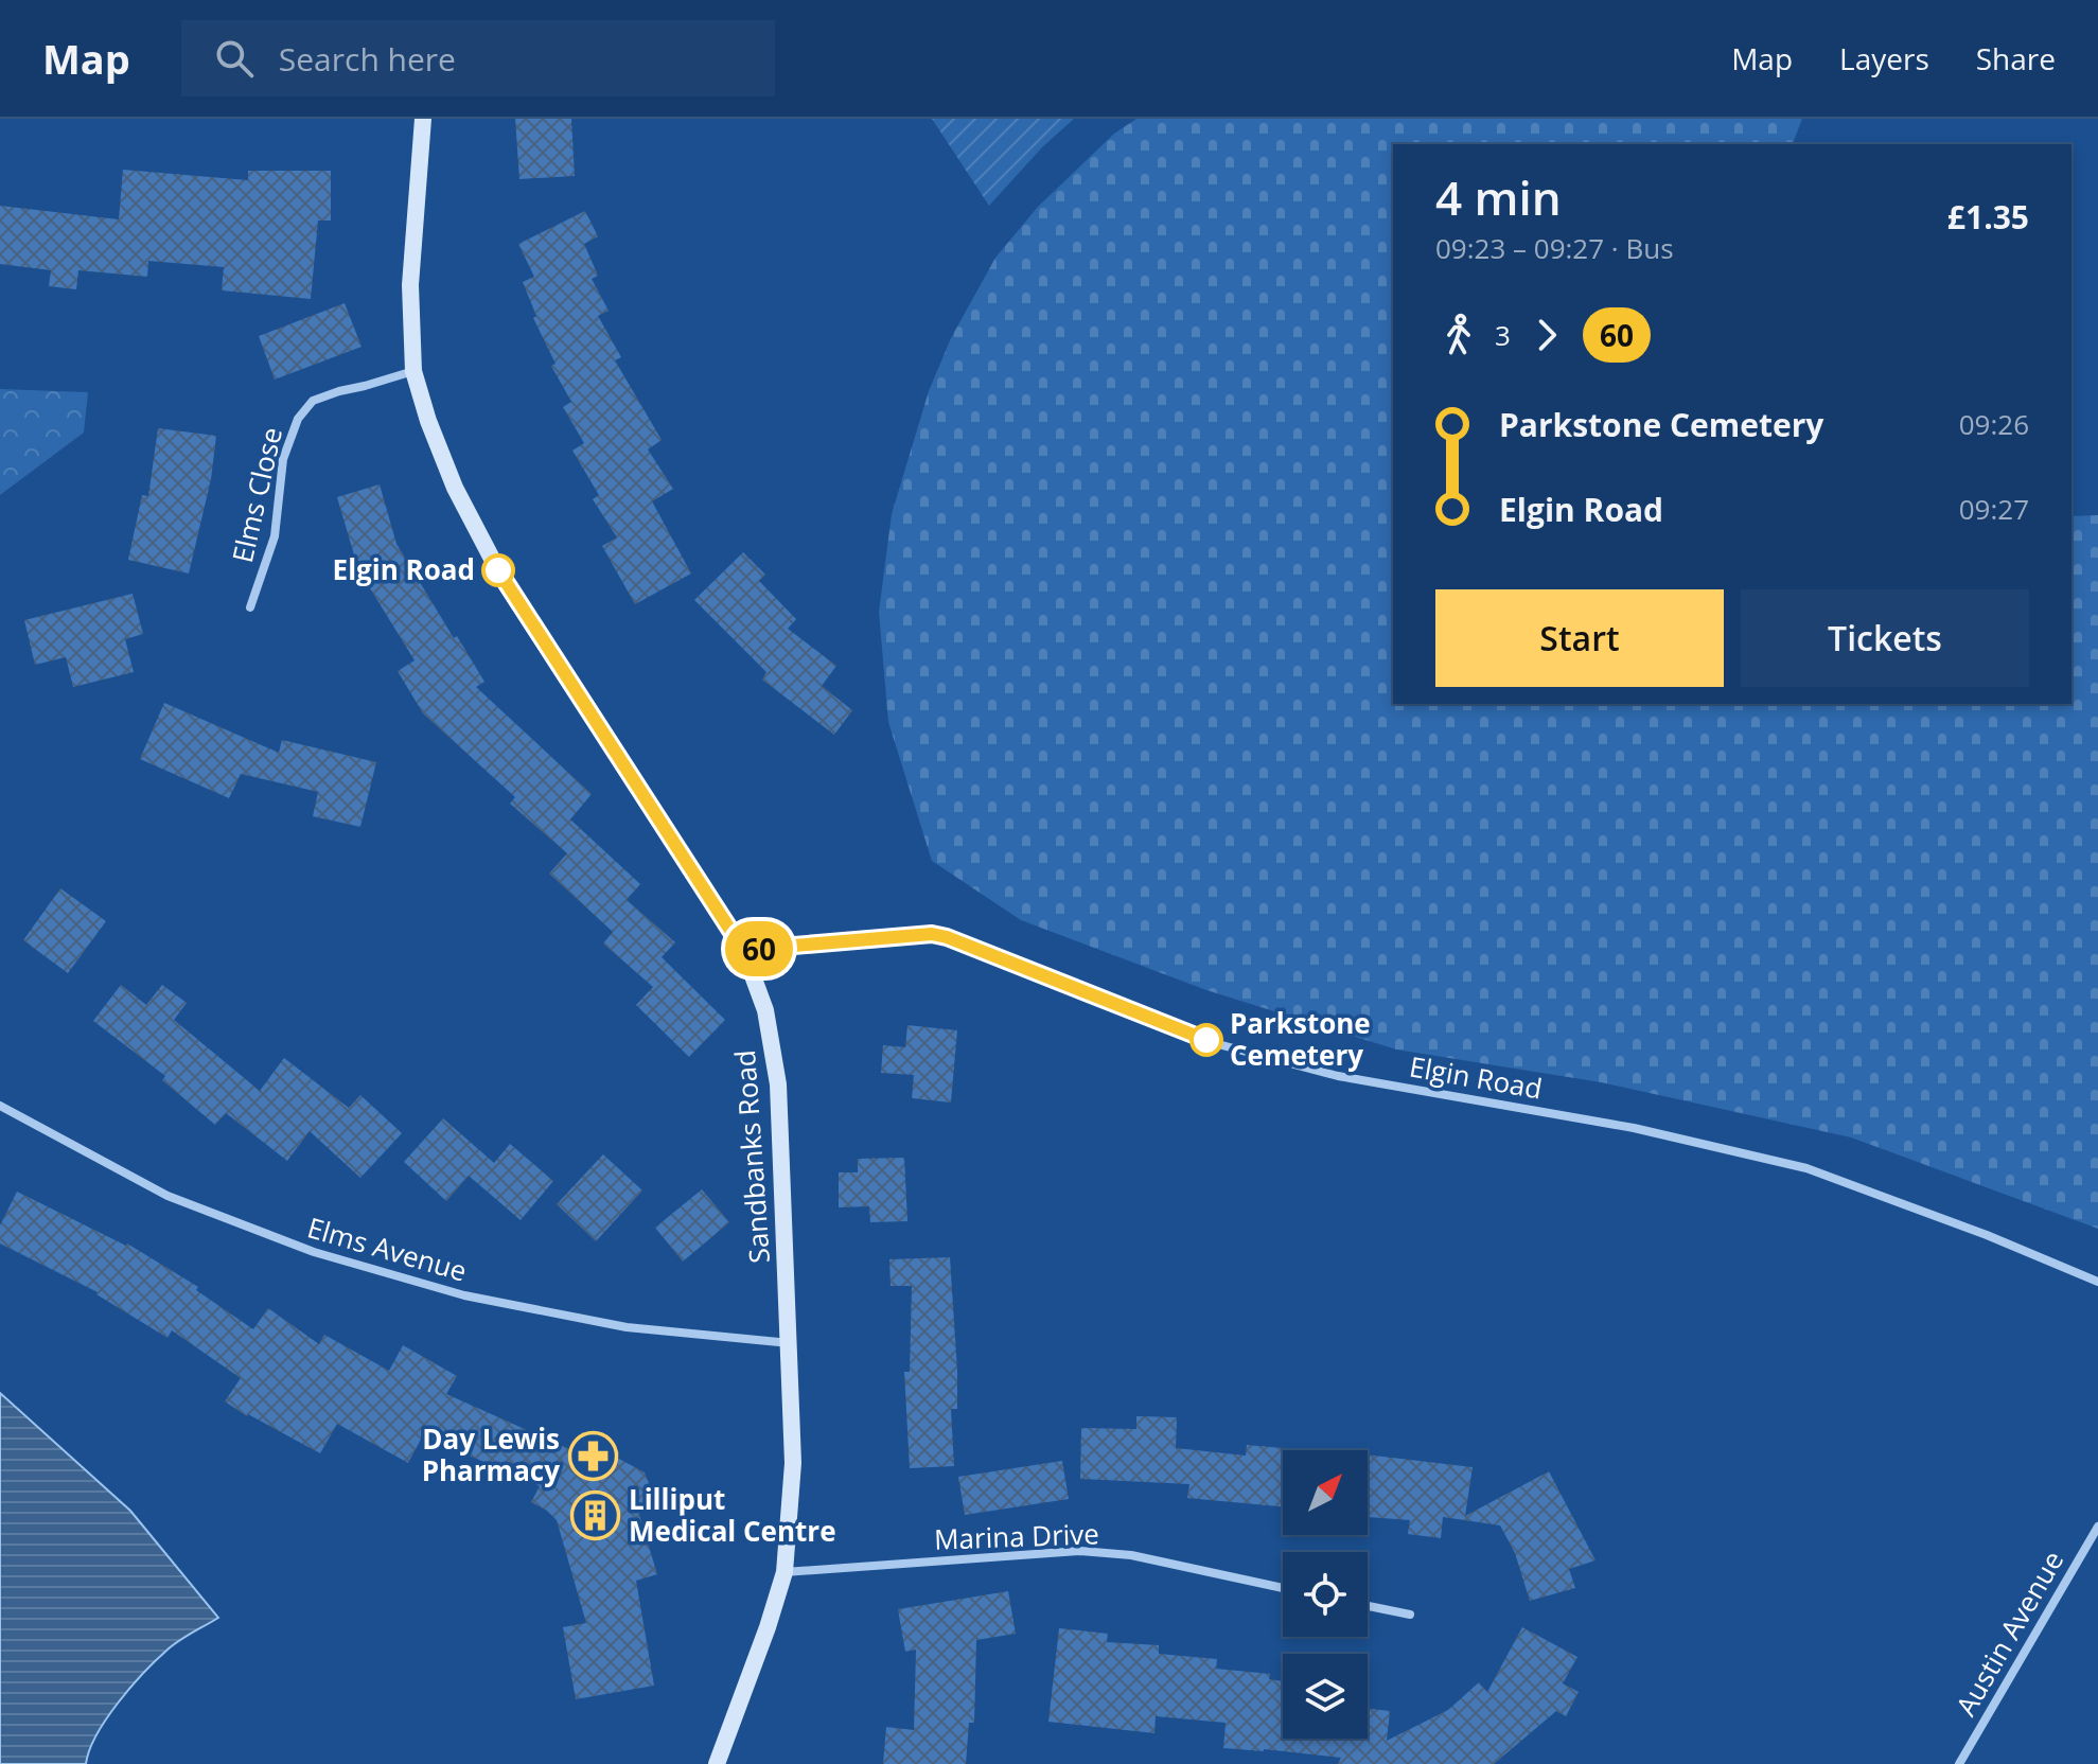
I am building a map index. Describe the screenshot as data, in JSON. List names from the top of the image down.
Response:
{
  "streets": {
    "main road": ["Sandbanks Road"],
    "street": [
      "Elms Close",
      "Elgin Road",
      "Elms Avenue",
      "Marina Drive",
      "Austin Avenue"
    ]
  },
  "crossings": [
    ["Elms Close", "Sandbanks Road"],
    ["Elgin Road", "Sandbanks Road"],
    ["Sandbanks Road", "Elms Avenue"],
    ["Sandbanks Road", "Marina Drive"]
  ],
  "places": {
    "other": ["Elgin Road", "Parkstone Cemetery"],
    "pharmacy": ["Day Lewis Pharmacy"],
    "building": ["Lilliput Medical Centre"]
  },
  "lines": ["bus line 60"],
  "north": "top right",
  "page": {
    "header": "Map",
    "search": "Search here",
    "nav": ["Map", "Layers", "Share"],
    "on_map": "60",
    "heading": ["4 min", "09:23 – 09:27 · Bus", "£1.35"],
    "legs": ["3", "60"],
    "list": [
      {
        "name": "Parkstone Cemetery",
        "value": "09:26"
      },
      {
        "name": "Elgin Road",
        "value": "09:27"
      }
    ],
    "buttons": ["Start", "Tickets"]
  }
}
